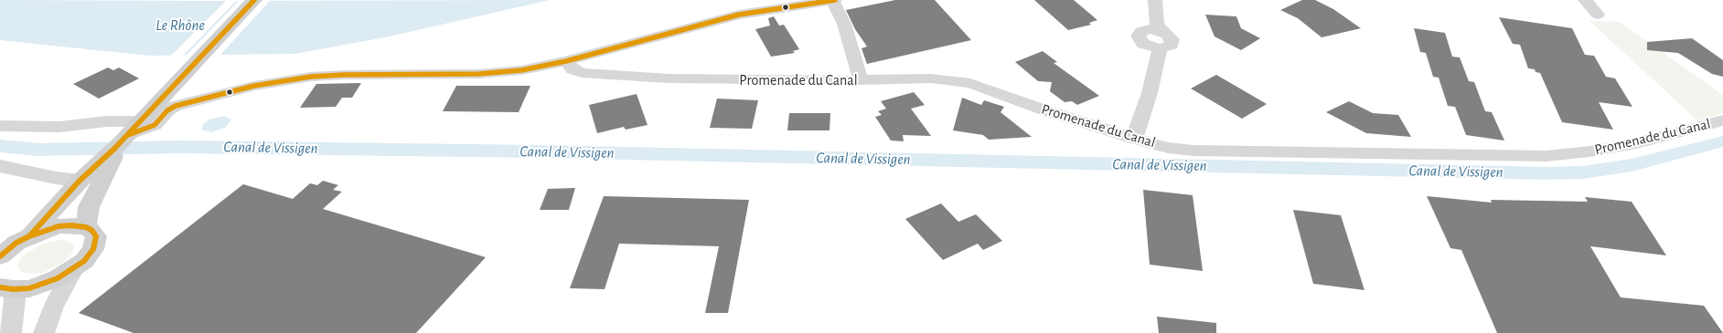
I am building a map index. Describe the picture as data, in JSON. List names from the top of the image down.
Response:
{
  "streets": {
    "street": ["Promenade du Canal"]
  },
  "water": ["Le Rhône", "Canal de Vissigen"]
}
